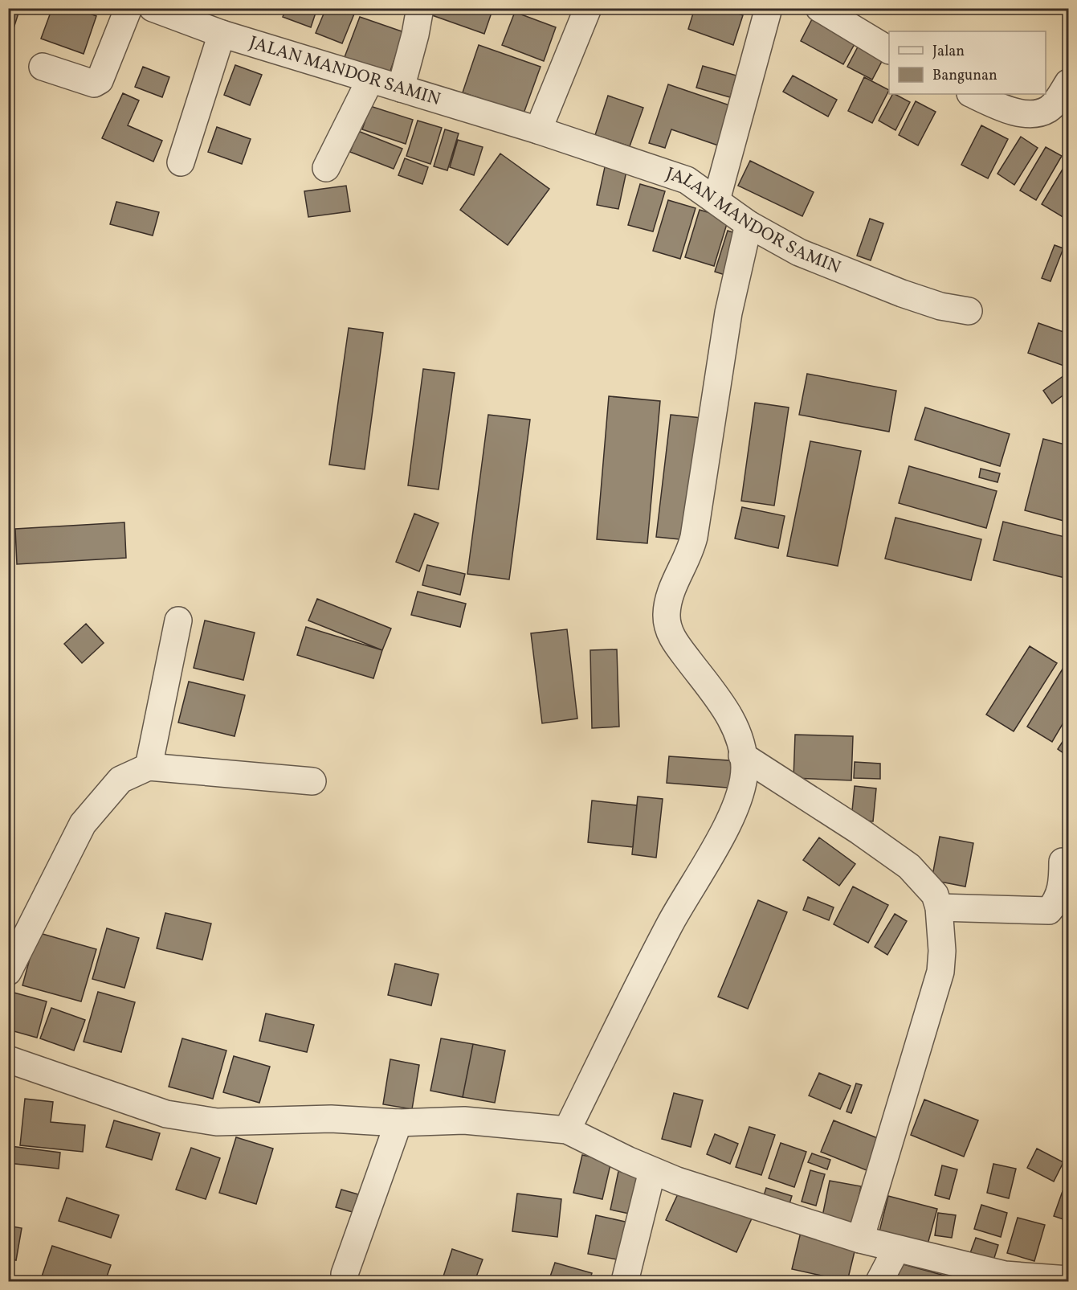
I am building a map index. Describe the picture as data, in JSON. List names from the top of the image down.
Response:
{
  "streets": {
    "street": ["JALAN MANDOR SAMIN"]
  },
  "legend": ["Jalan", "Bangunan"]
}
